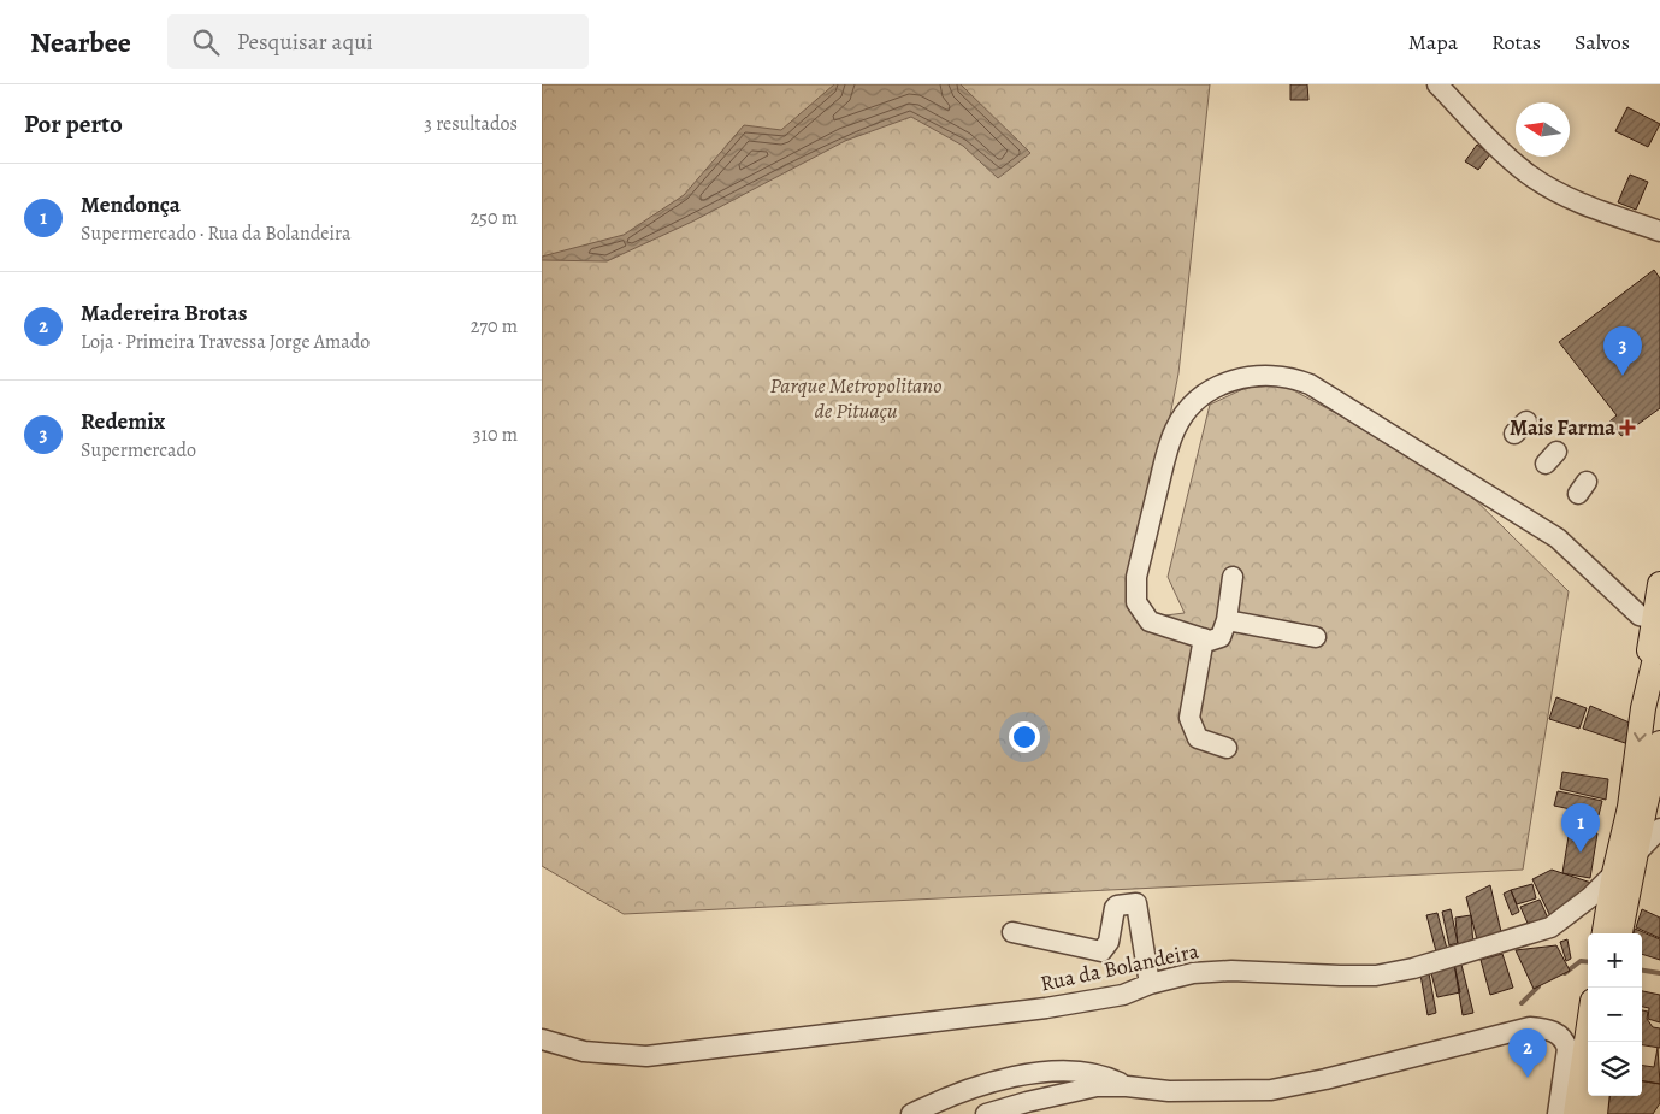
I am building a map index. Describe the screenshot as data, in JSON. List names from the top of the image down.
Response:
{
  "streets": {
    "street": ["Rua da Bolandeira"]
  },
  "parks": ["Parque Metropolitano de Pituaçu"],
  "places": {
    "health": ["Mais Farma"]
  },
  "north": "left",
  "page": {
    "header": "Nearbee",
    "search": "Pesquisar aqui",
    "nav": ["Mapa", "Rotas", "Salvos"],
    "heading": ["Por perto", "3 resultados"],
    "list": [
      {
        "mark": "1",
        "name": "Mendonça",
        "note": "Supermercado · Rua da Bolandeira",
        "value": "250 m"
      },
      {
        "mark": "2",
        "name": "Madereira Brotas",
        "note": "Loja · Primeira Travessa Jorge Amado",
        "value": "270 m"
      },
      {
        "mark": "3",
        "name": "Redemix",
        "note": "Supermercado",
        "value": "310 m"
      }
    ],
    "pins": ["3", "1", "2"],
    "map_buttons": ["+", "−"]
  }
}
